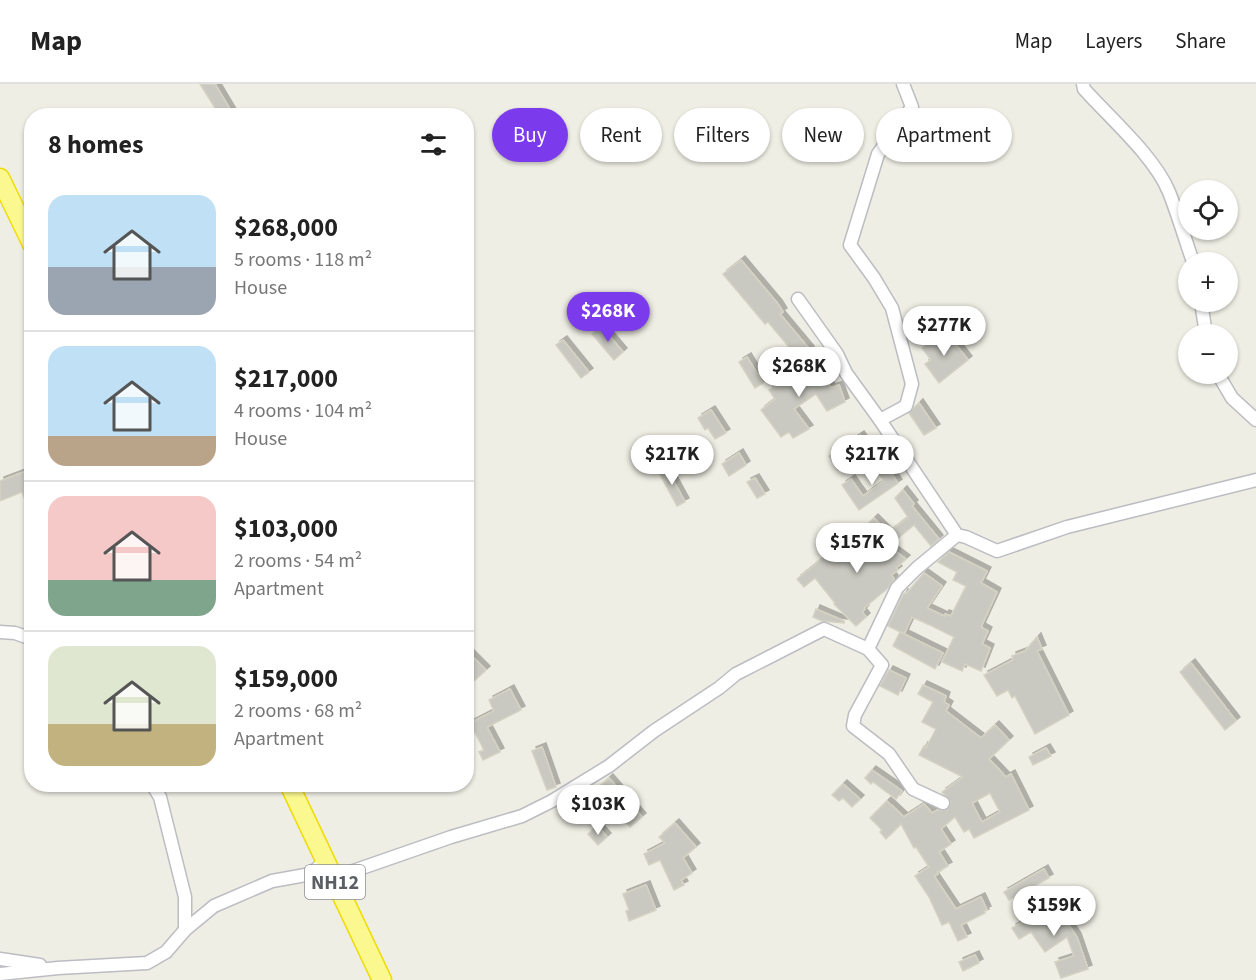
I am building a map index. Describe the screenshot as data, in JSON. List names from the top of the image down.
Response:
{
  "streets": {
    "highway": ["NH12"]
  },
  "page": {
    "header": "Map",
    "nav": ["Map", "Layers", "Share"],
    "chip": [
      "Buy",
      "Rent",
      "Filters",
      "New",
      "Apartment"
    ],
    "heading": "8 homes",
    "map_buttons": ["+", "−"],
    "list": [
      {
        "name": "$268,000",
        "note": "5 rooms · 118 m² · House"
      },
      {
        "name": "$217,000",
        "note": "4 rooms · 104 m² · House"
      },
      {
        "name": "$103,000",
        "note": "2 rooms · 54 m² · Apartment"
      },
      {
        "name": "$159,000",
        "note": "2 rooms · 68 m² · Apartment"
      }
    ],
    "price": [
      "$268K",
      "$277K",
      "$268K",
      "$217K",
      "$217K",
      "$157K",
      "$103K",
      "$159K"
    ]
  }
}
